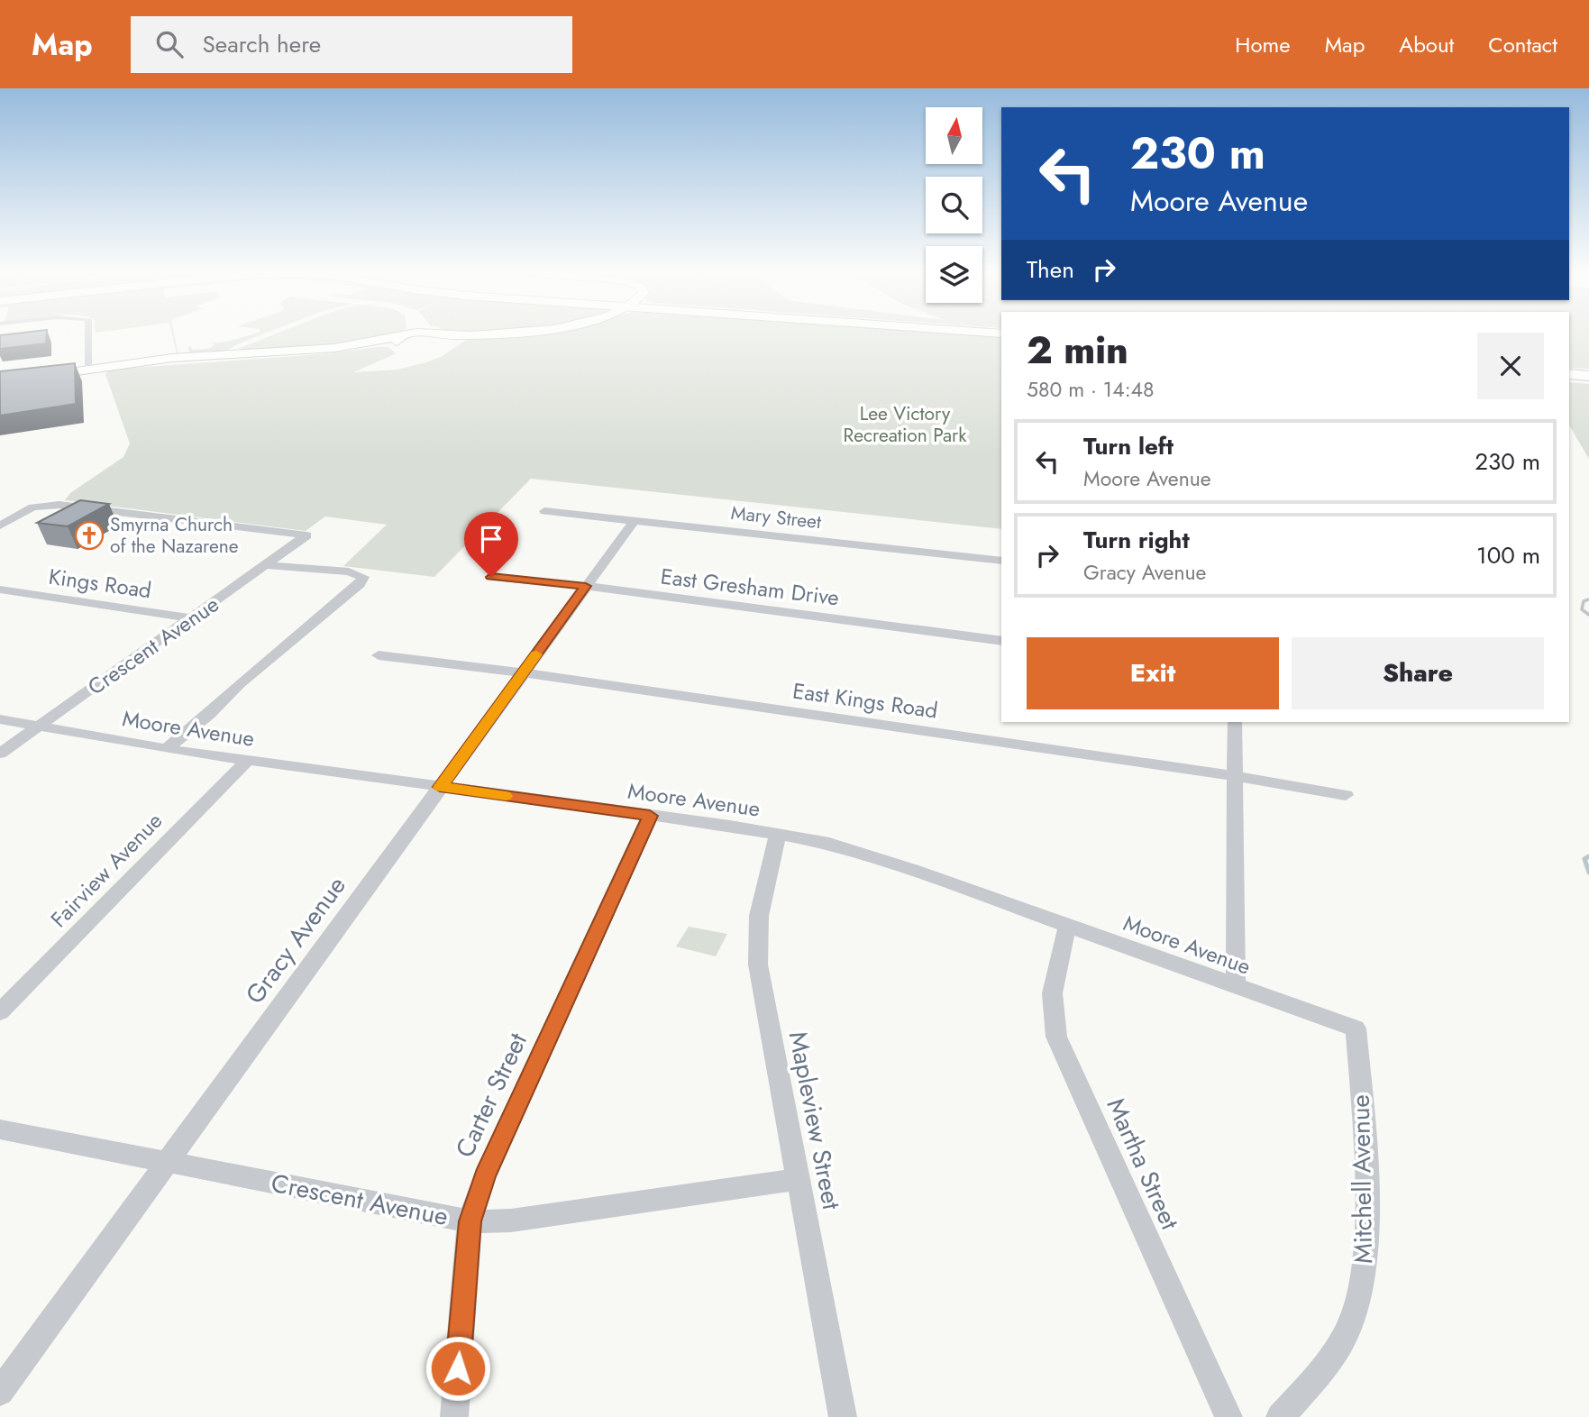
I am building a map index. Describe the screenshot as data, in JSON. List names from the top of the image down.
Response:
{
  "streets": {
    "street": [
      "Mary Street",
      "Kings Road",
      "East Gresham Drive",
      "Crescent Avenue",
      "East Kings Road",
      "Moore Avenue",
      "Fairview Avenue",
      "Gracy Avenue",
      "Carter Street",
      "Mapleview Street",
      "Martha Street",
      "Mitchell Avenue"
    ]
  },
  "crossings": [
    ["Mary Street", "Gracy Avenue"],
    ["Kings Road", "Crescent Avenue"],
    ["East Gresham Drive", "Gracy Avenue"],
    ["Crescent Avenue", "Moore Avenue"],
    ["Crescent Avenue", "Gracy Avenue"],
    ["Crescent Avenue", "Carter Street"],
    ["Crescent Avenue", "Mapleview Street"],
    ["East Kings Road", "Gracy Avenue"],
    ["Moore Avenue", "Fairview Avenue"],
    ["Moore Avenue", "Gracy Avenue"],
    ["Moore Avenue", "Carter Street"],
    ["Moore Avenue", "Mapleview Street"],
    ["Moore Avenue", "Martha Street"],
    ["Moore Avenue", "Mitchell Avenue"]
  ],
  "parks": ["Lee Victory Recreation Park"],
  "places": {
    "church": ["Smyrna Church of the Nazarene"]
  },
  "north": "top",
  "page": {
    "header": "Map",
    "search": "Search here",
    "nav": [
      "Home",
      "Map",
      "About",
      "Contact"
    ],
    "turn": ["230 m", "Moore Avenue"],
    "then": "Then",
    "heading": ["2 min", "580 m · 14:48"],
    "list": [
      {
        "name": "Turn left",
        "note": "Moore Avenue",
        "value": "230 m"
      },
      {
        "name": "Turn right",
        "note": "Gracy Avenue",
        "value": "100 m"
      }
    ],
    "buttons": ["Exit", "Share"]
  }
}
